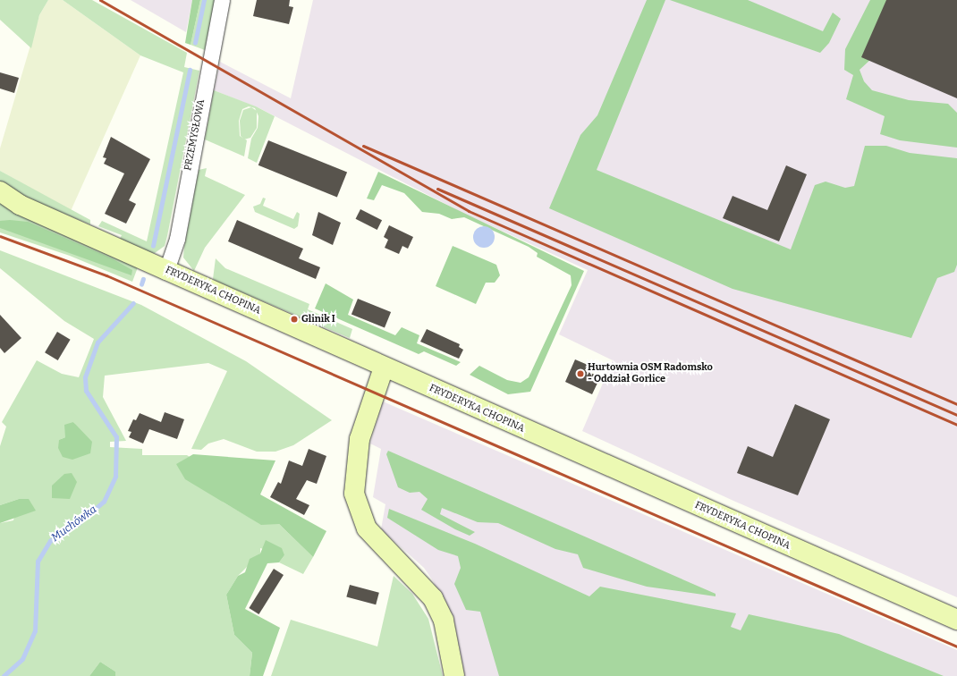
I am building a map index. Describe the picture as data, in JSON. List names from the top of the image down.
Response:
{
  "streets": {
    "street": ["PRZEMYSŁOWA", "FRYDERYKA CHOPINA"]
  },
  "crossings": [
    ["PRZEMYSŁOWA", "FRYDERYKA CHOPINA"]
  ],
  "water": ["Muchówka"],
  "places": ["Glinik I", "Hurtownia OSM Radomsko - Oddział Gorlice"]
}
